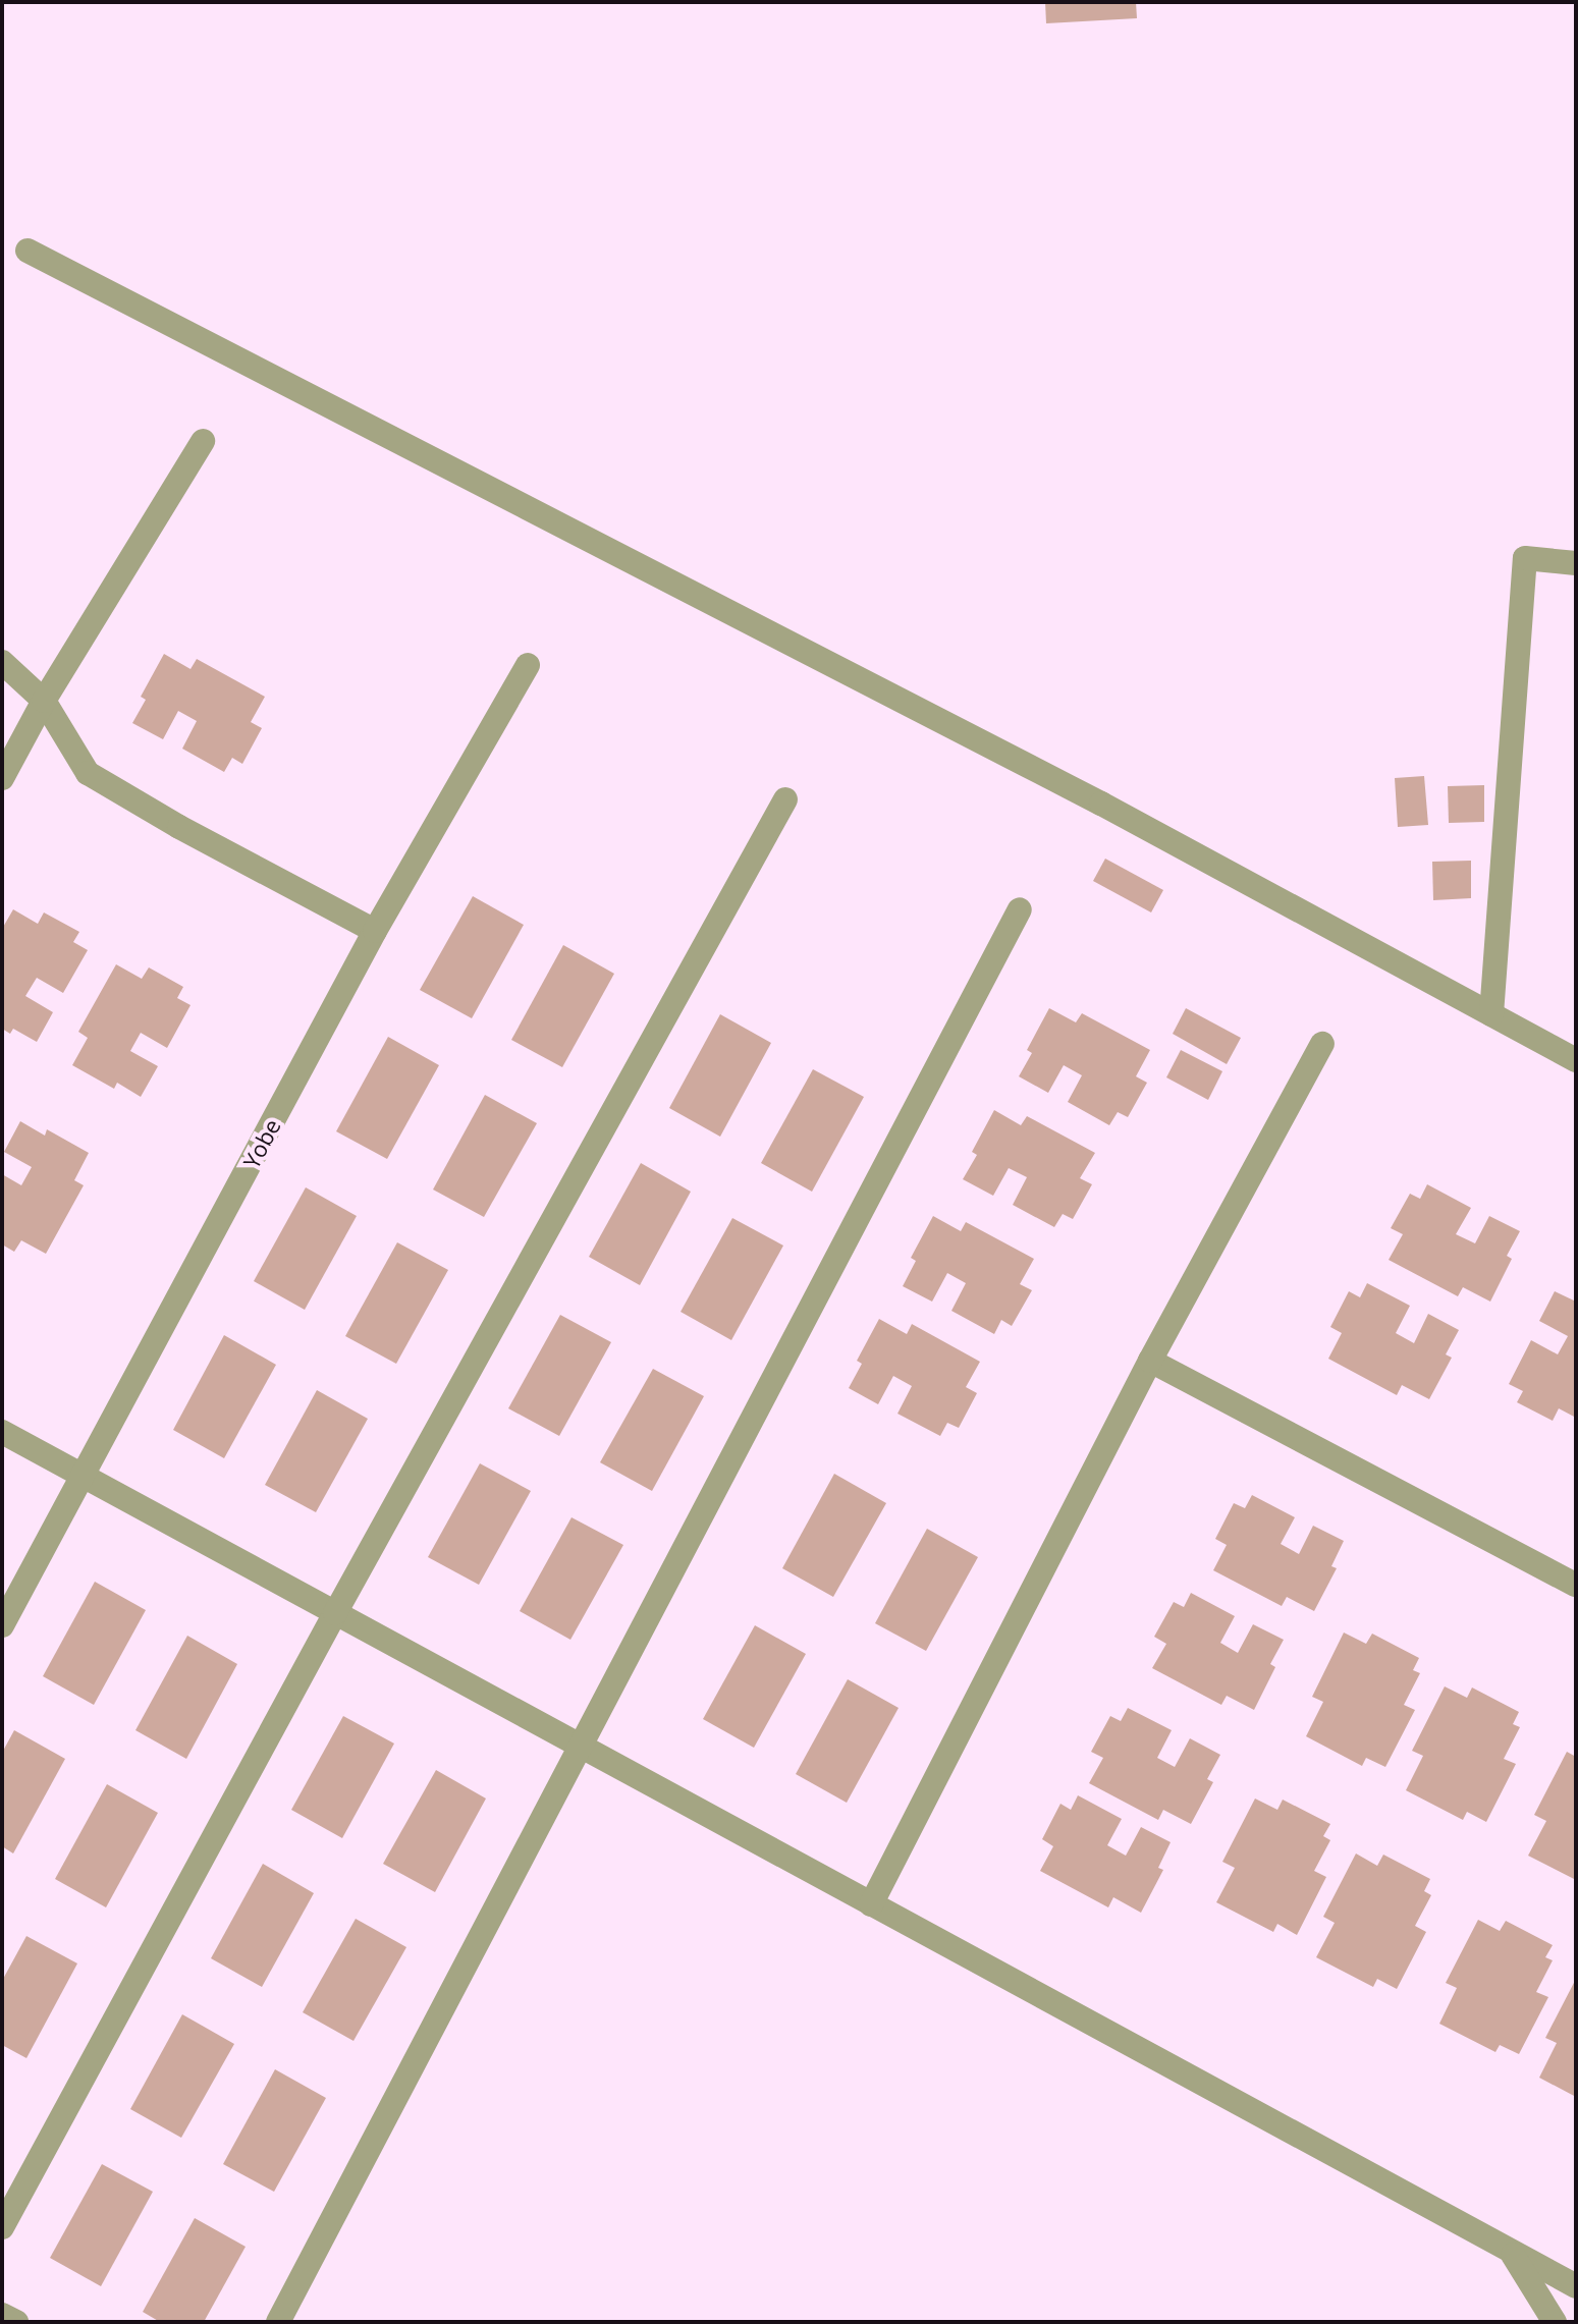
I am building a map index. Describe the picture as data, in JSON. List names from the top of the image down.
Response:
{
  "streets": {
    "street": ["Yobe"]
  }
}
